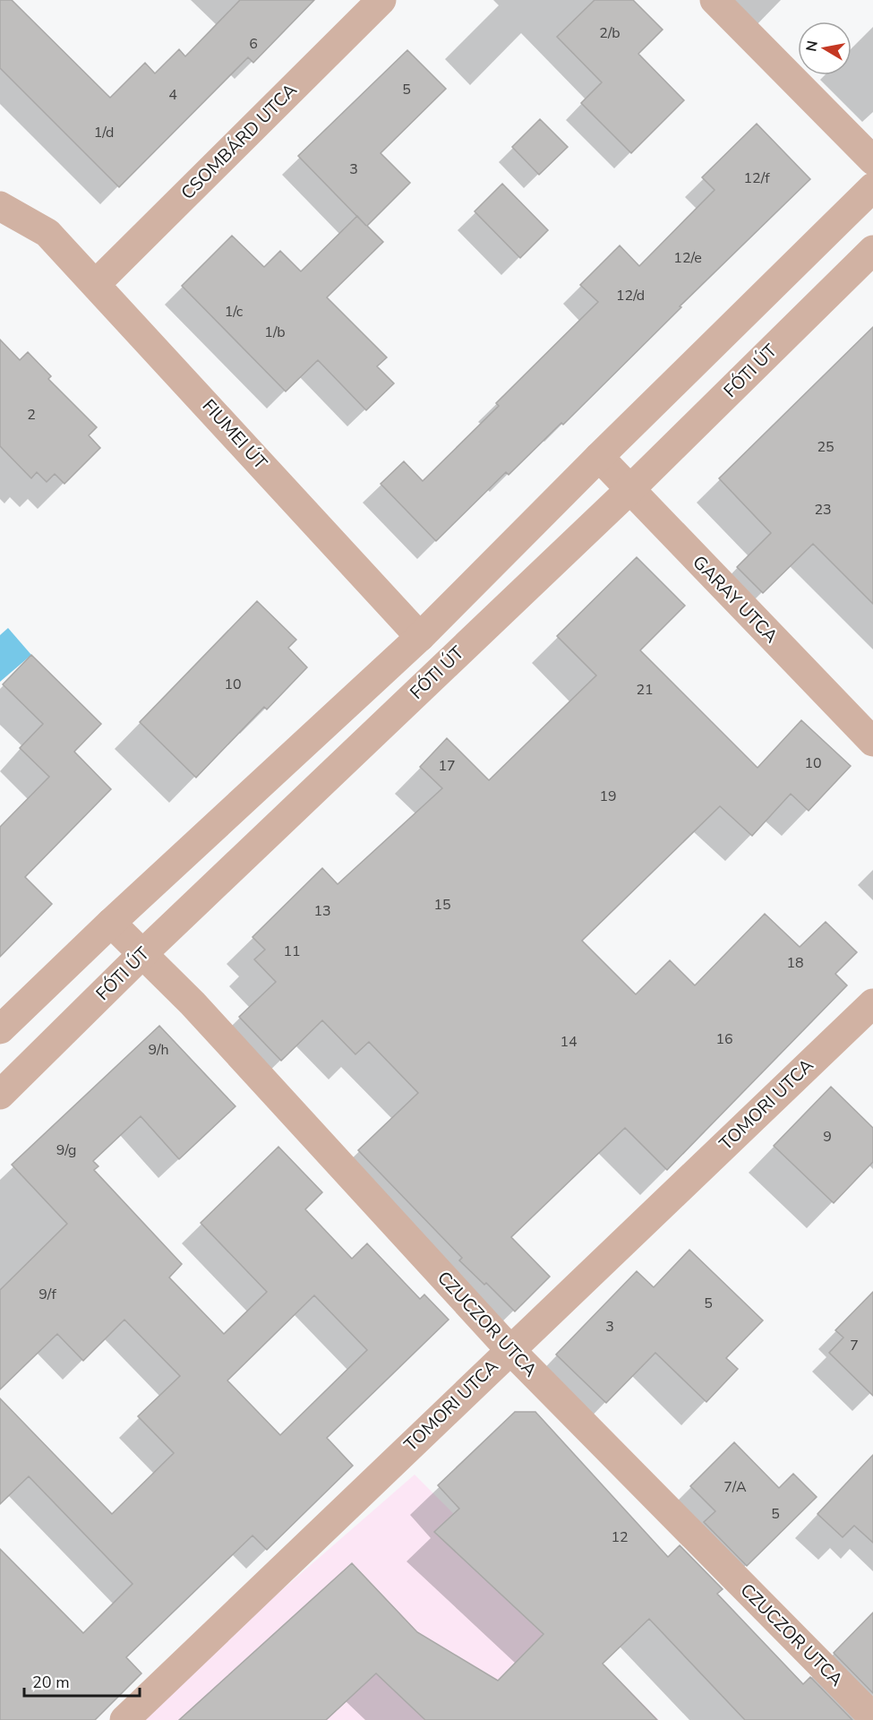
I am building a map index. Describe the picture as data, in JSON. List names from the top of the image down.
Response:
{
  "streets": {
    "street": [
      "CSOMBÁRD UTCA",
      "FÓTI ÚT",
      "FIUMEI ÚT",
      "GARAY UTCA",
      "TOMORI UTCA",
      "CZUCZOR UTCA"
    ]
  },
  "crossings": [
    ["CSOMBÁRD UTCA", "FIUMEI ÚT"],
    ["FÓTI ÚT", "GARAY UTCA"],
    ["FÓTI ÚT", "CZUCZOR UTCA"],
    ["TOMORI UTCA", "CZUCZOR UTCA"]
  ],
  "house_numbers": [
    "2/b",
    "6",
    "5",
    "4",
    "1/d",
    "3",
    "12/f",
    "12/e",
    "12/d",
    "1/c",
    "1/b",
    "2",
    "25",
    "23",
    "10",
    "21",
    "10",
    "17",
    "19",
    "15",
    "13",
    "11",
    "18",
    "16",
    "14",
    "9/h",
    "9",
    "9/g",
    "9/f",
    "5",
    "3",
    "7",
    "7/A",
    "5",
    "12"
  ],
  "scale_bar": "20 m",
  "north": "left"
}
